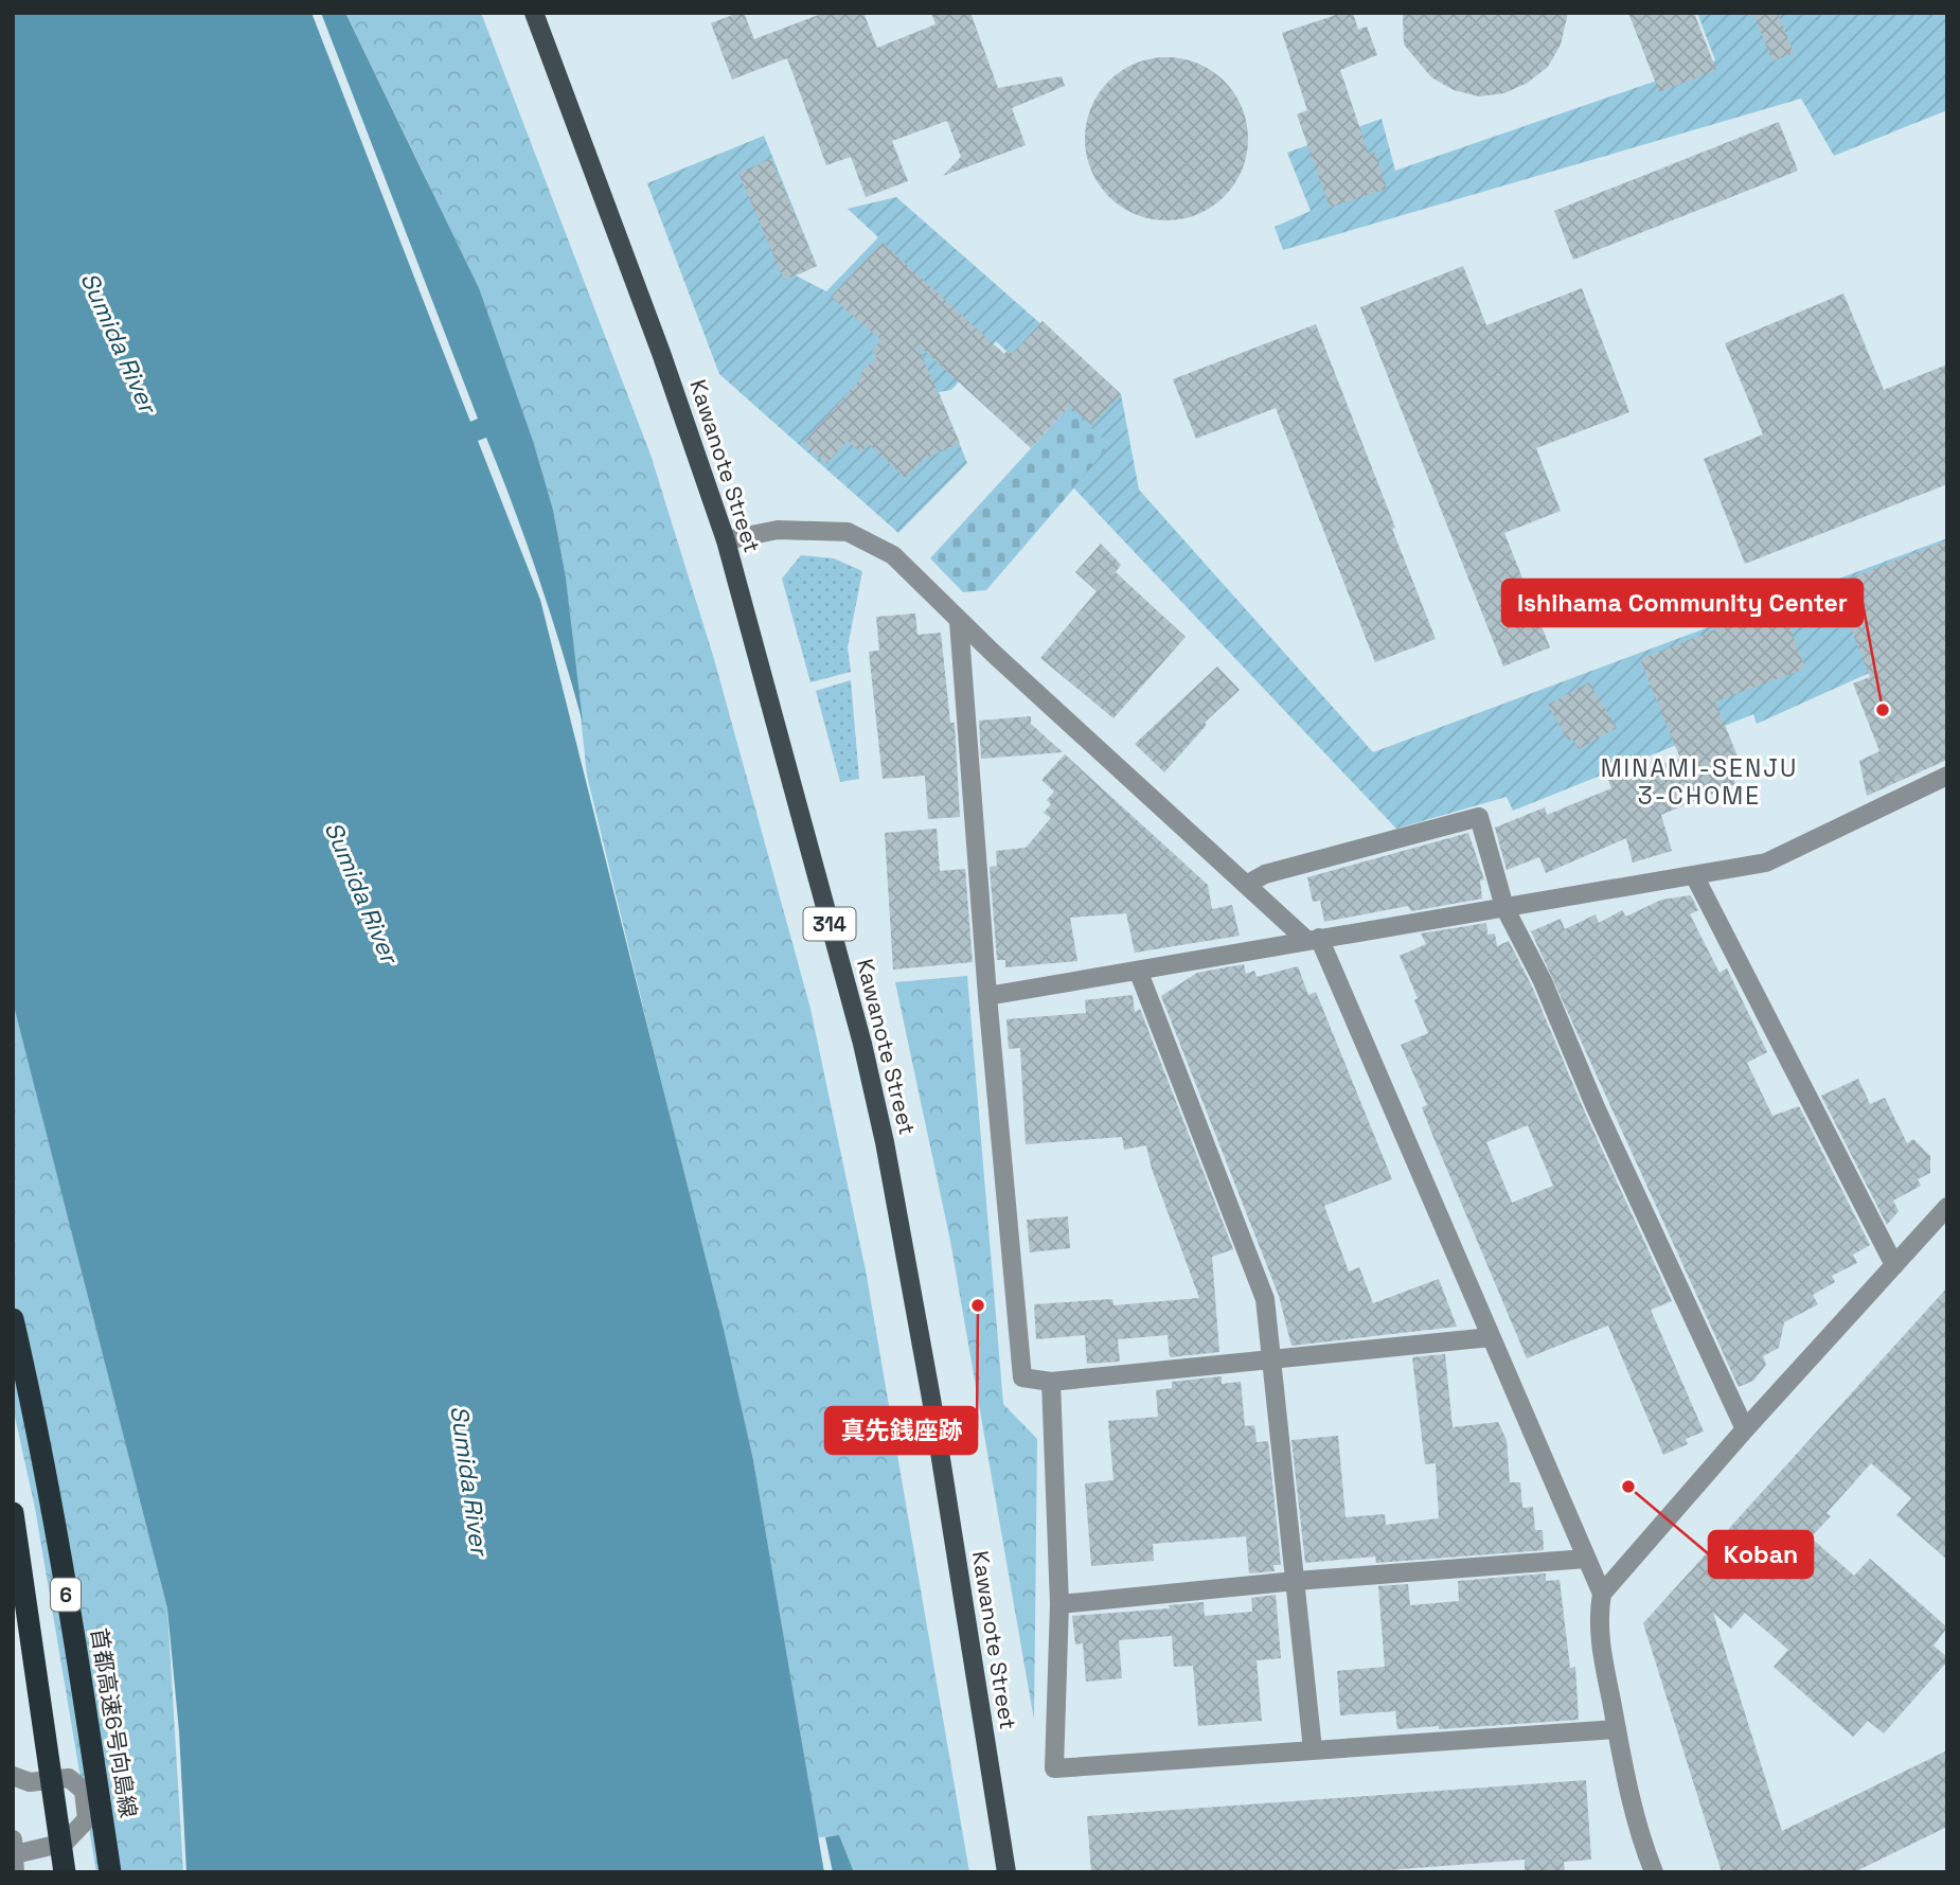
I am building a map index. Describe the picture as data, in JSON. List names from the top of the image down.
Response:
{
  "streets": {
    "highway": ["6", "首都高速6号向島線"],
    "main road": ["Kawanote Street", "314"]
  },
  "districts": ["MINAMI-SENJU 3-CHOME"],
  "water": ["Sumida River"],
  "places": ["Ishihama Community Center", "真先銭座跡", "Koban"]
}
